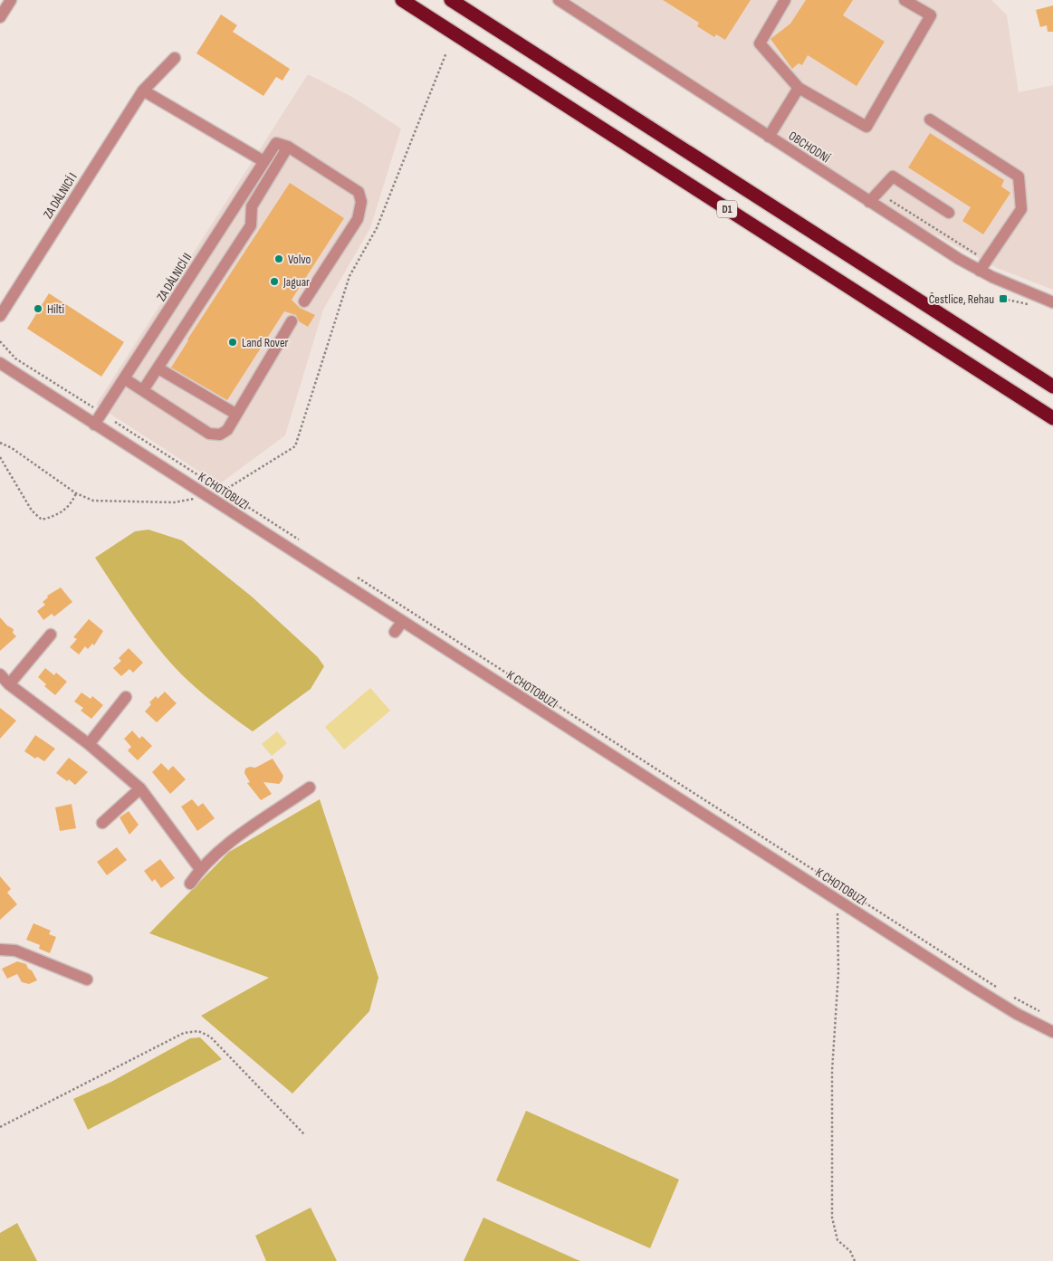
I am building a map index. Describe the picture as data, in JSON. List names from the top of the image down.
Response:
{
  "streets": {
    "highway": ["D1"],
    "street": [
      "OBCHODNÍ",
      "ZA DÁLNICÍ I",
      "ZA DÁLNICÍ II",
      "K CHOTOBUZI"
    ]
  },
  "crossings": [
    ["ZA DÁLNICÍ II", "K CHOTOBUZI"]
  ],
  "places": {
    "other": [
      "Volvo",
      "Jaguar",
      "Hilti",
      "Land Rover"
    ],
    "transit": ["Čestlice, Rehau"]
  }
}
